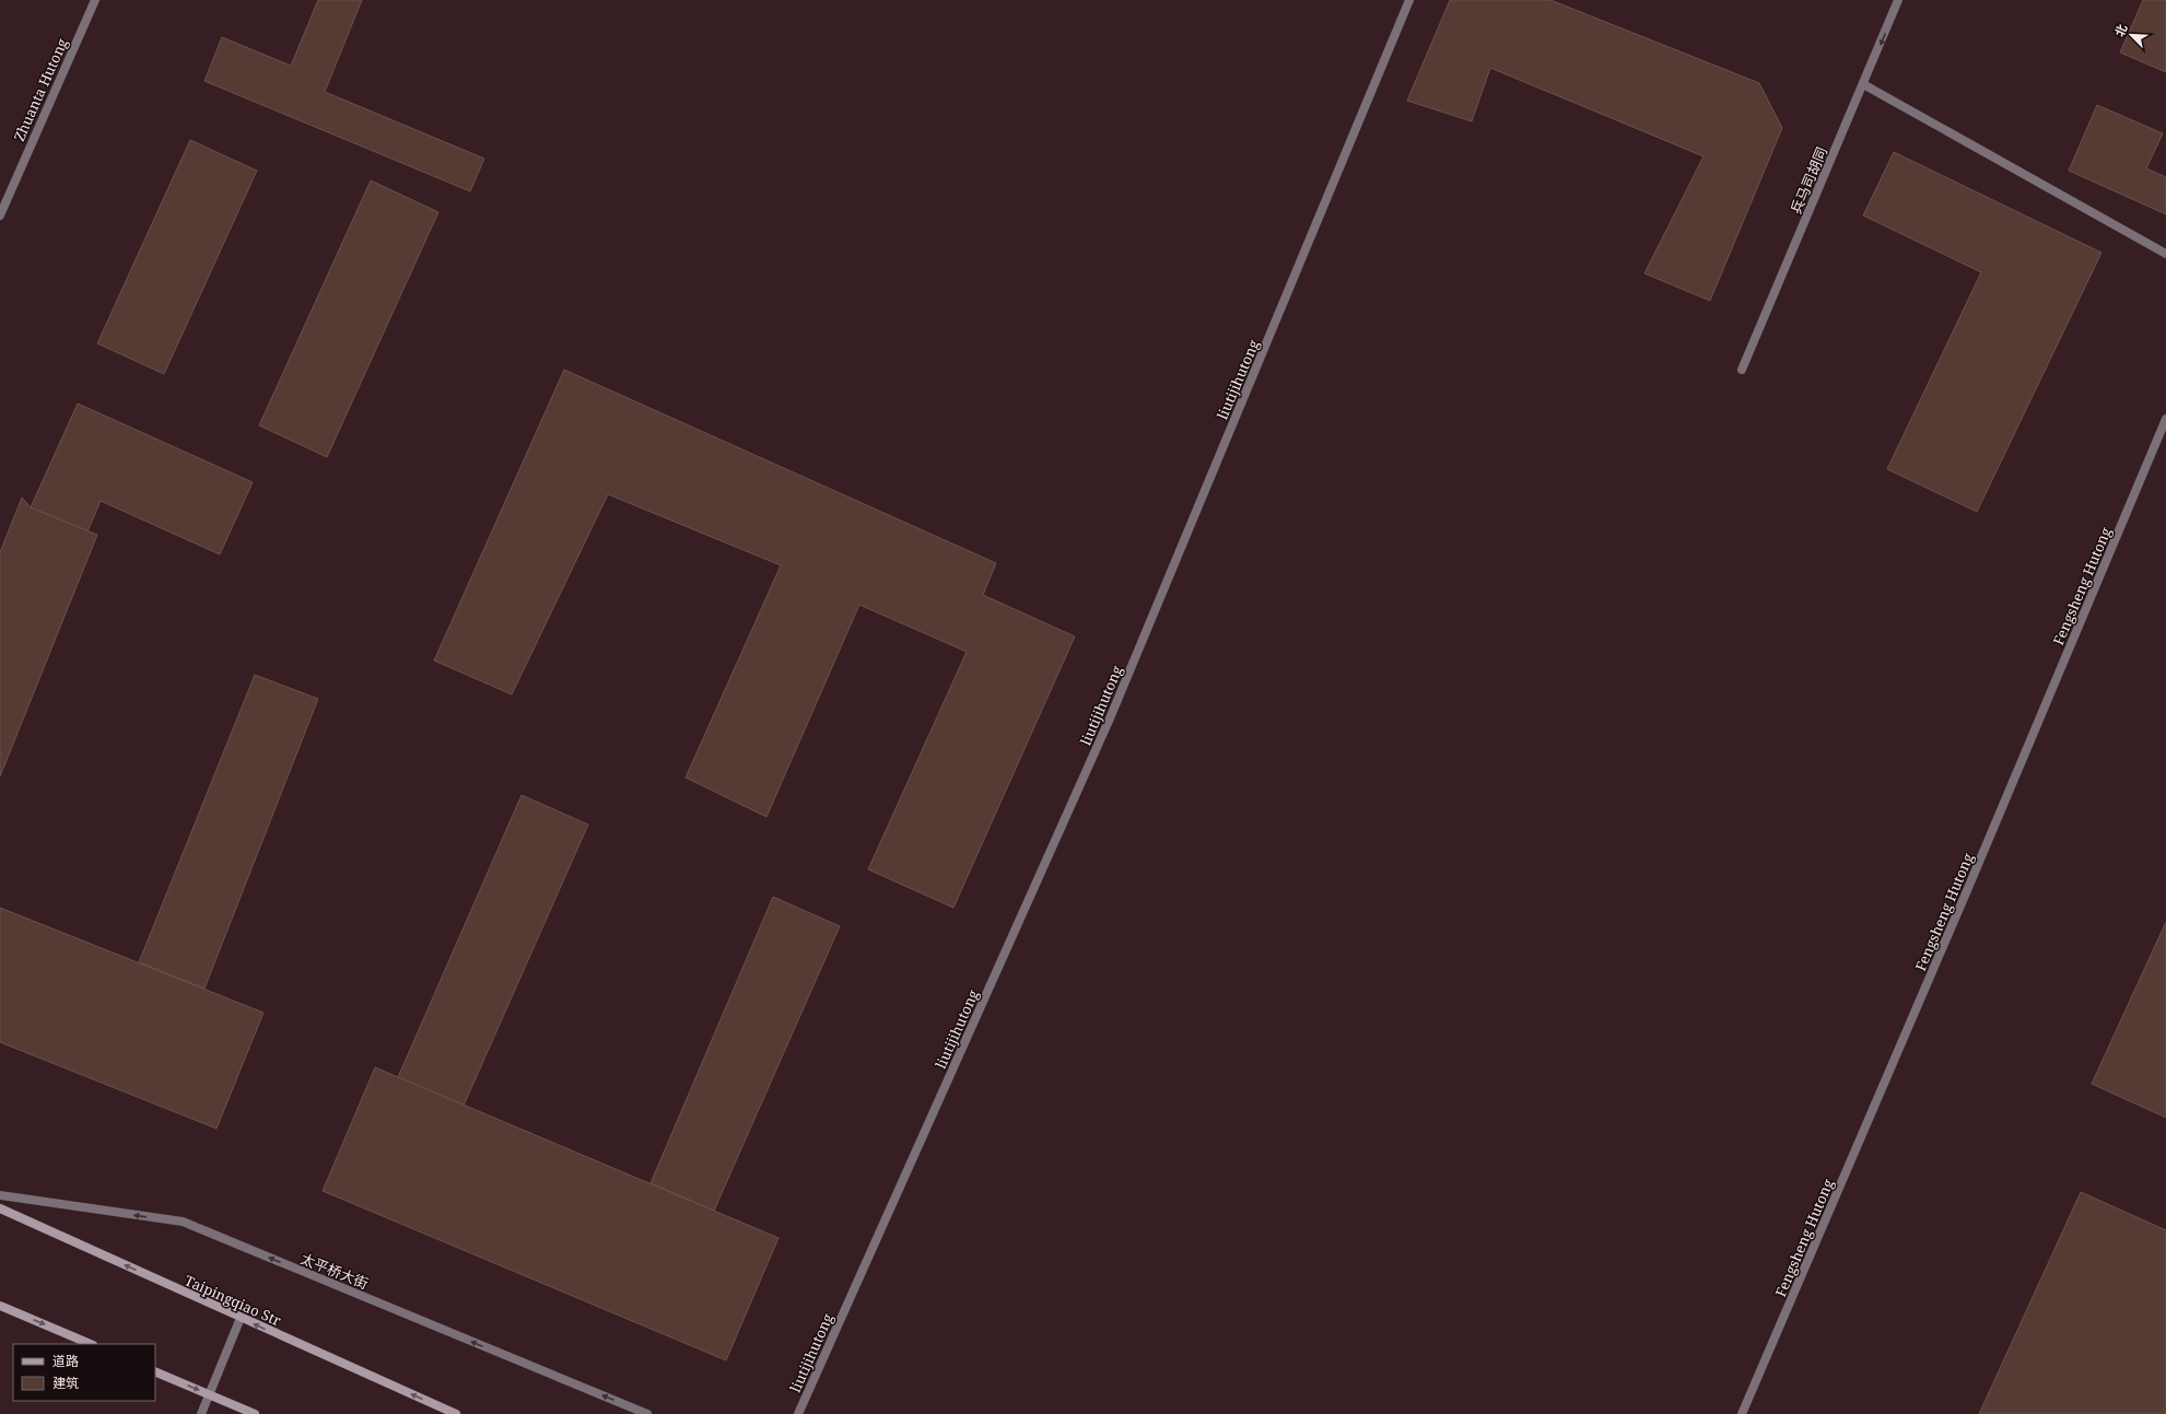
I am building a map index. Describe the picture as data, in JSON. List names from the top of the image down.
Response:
{
  "streets": {
    "main road": ["Taipingqiao Str"],
    "street": [
      "Zhuanta Hutong",
      "兵马司胡同",
      "liutijihutong",
      "Fengsheng Hutong",
      "太平桥大街"
    ]
  },
  "one_way": ["太平桥大街", "Taipingqiao Str"],
  "legend": ["道路", "建筑"],
  "north": "top left"
}
